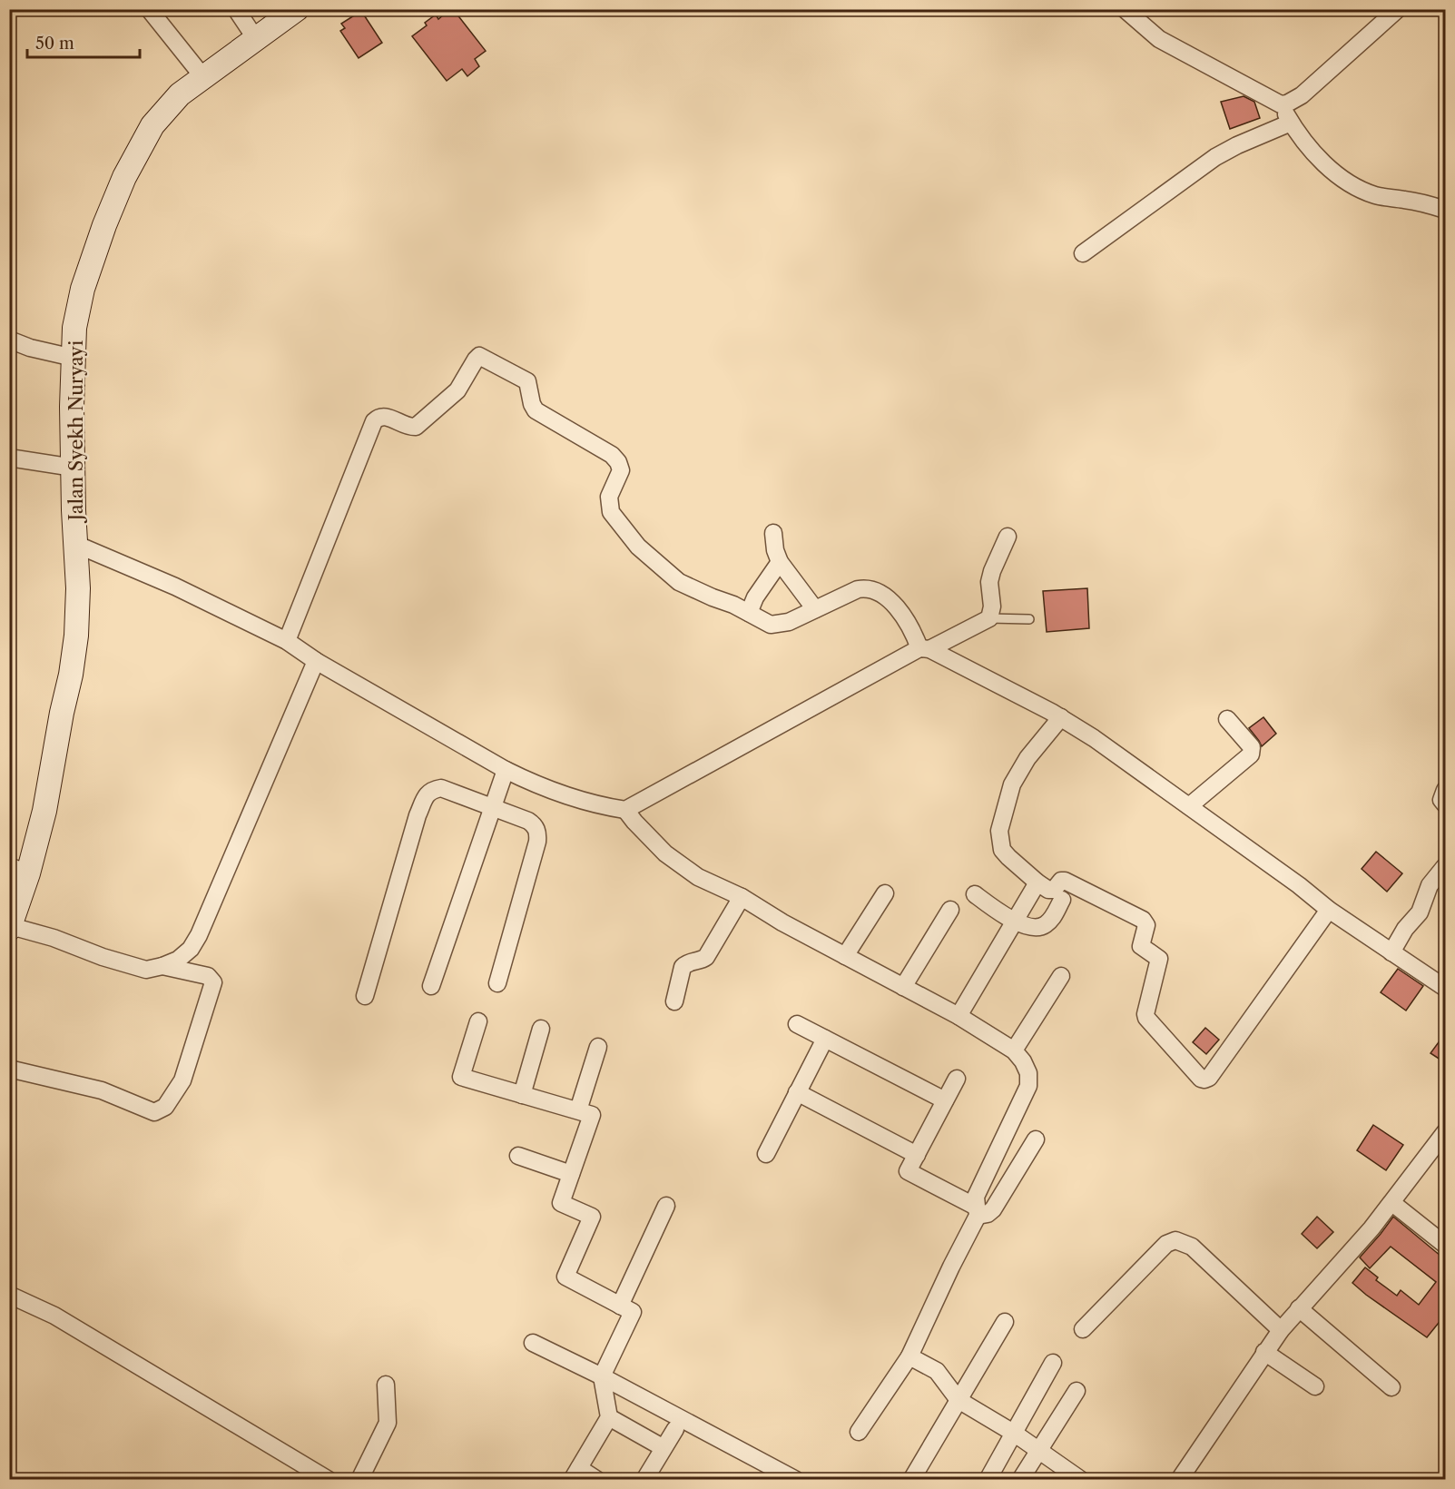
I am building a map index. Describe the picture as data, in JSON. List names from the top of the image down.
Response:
{
  "streets": {
    "main road": ["Jalan Syekh Nuryayi"]
  },
  "scale_bar": "50 m"
}
